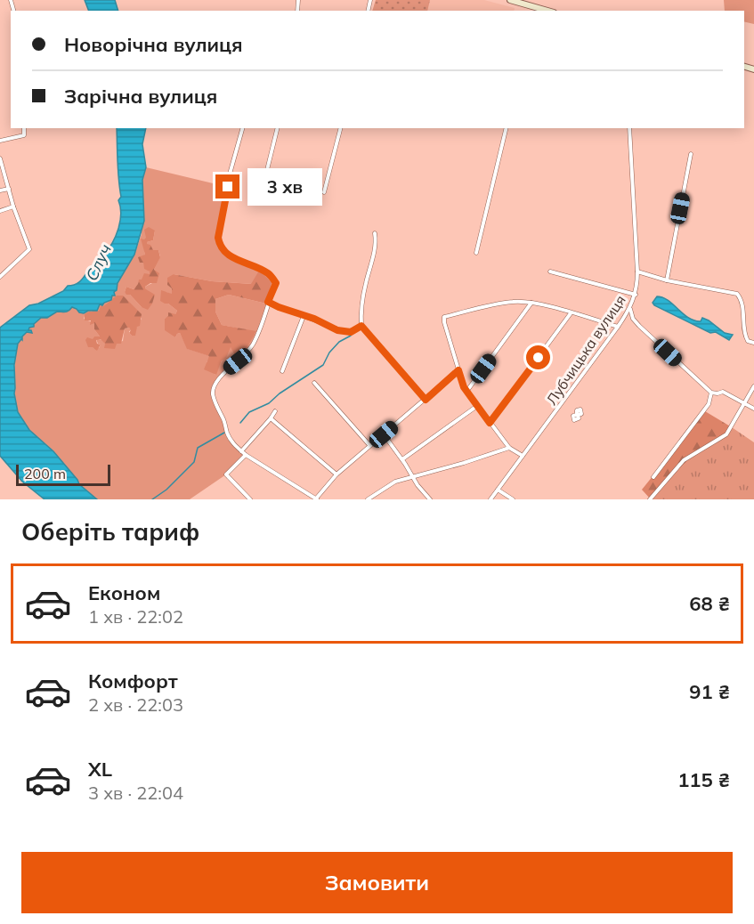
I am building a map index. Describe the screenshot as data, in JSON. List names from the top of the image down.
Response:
{
  "streets": {
    "street": ["Лубчицька вулиця"]
  },
  "water": ["Случ"],
  "scale_bar": "200 m",
  "page": {
    "banner": ["Новорічна вулиця", "Зарічна вулиця"],
    "bubble": "3 хв",
    "scale": "200 m",
    "heading": "Оберіть тариф",
    "list": [
      {
        "name": "Економ",
        "note": "1 хв · 22:02",
        "value": "68 ₴"
      },
      {
        "name": "Комфорт",
        "note": "2 хв · 22:03",
        "value": "91 ₴"
      },
      {
        "name": "XL",
        "note": "3 хв · 22:04",
        "value": "115 ₴"
      }
    ],
    "buttons": "Замовити"
  }
}
